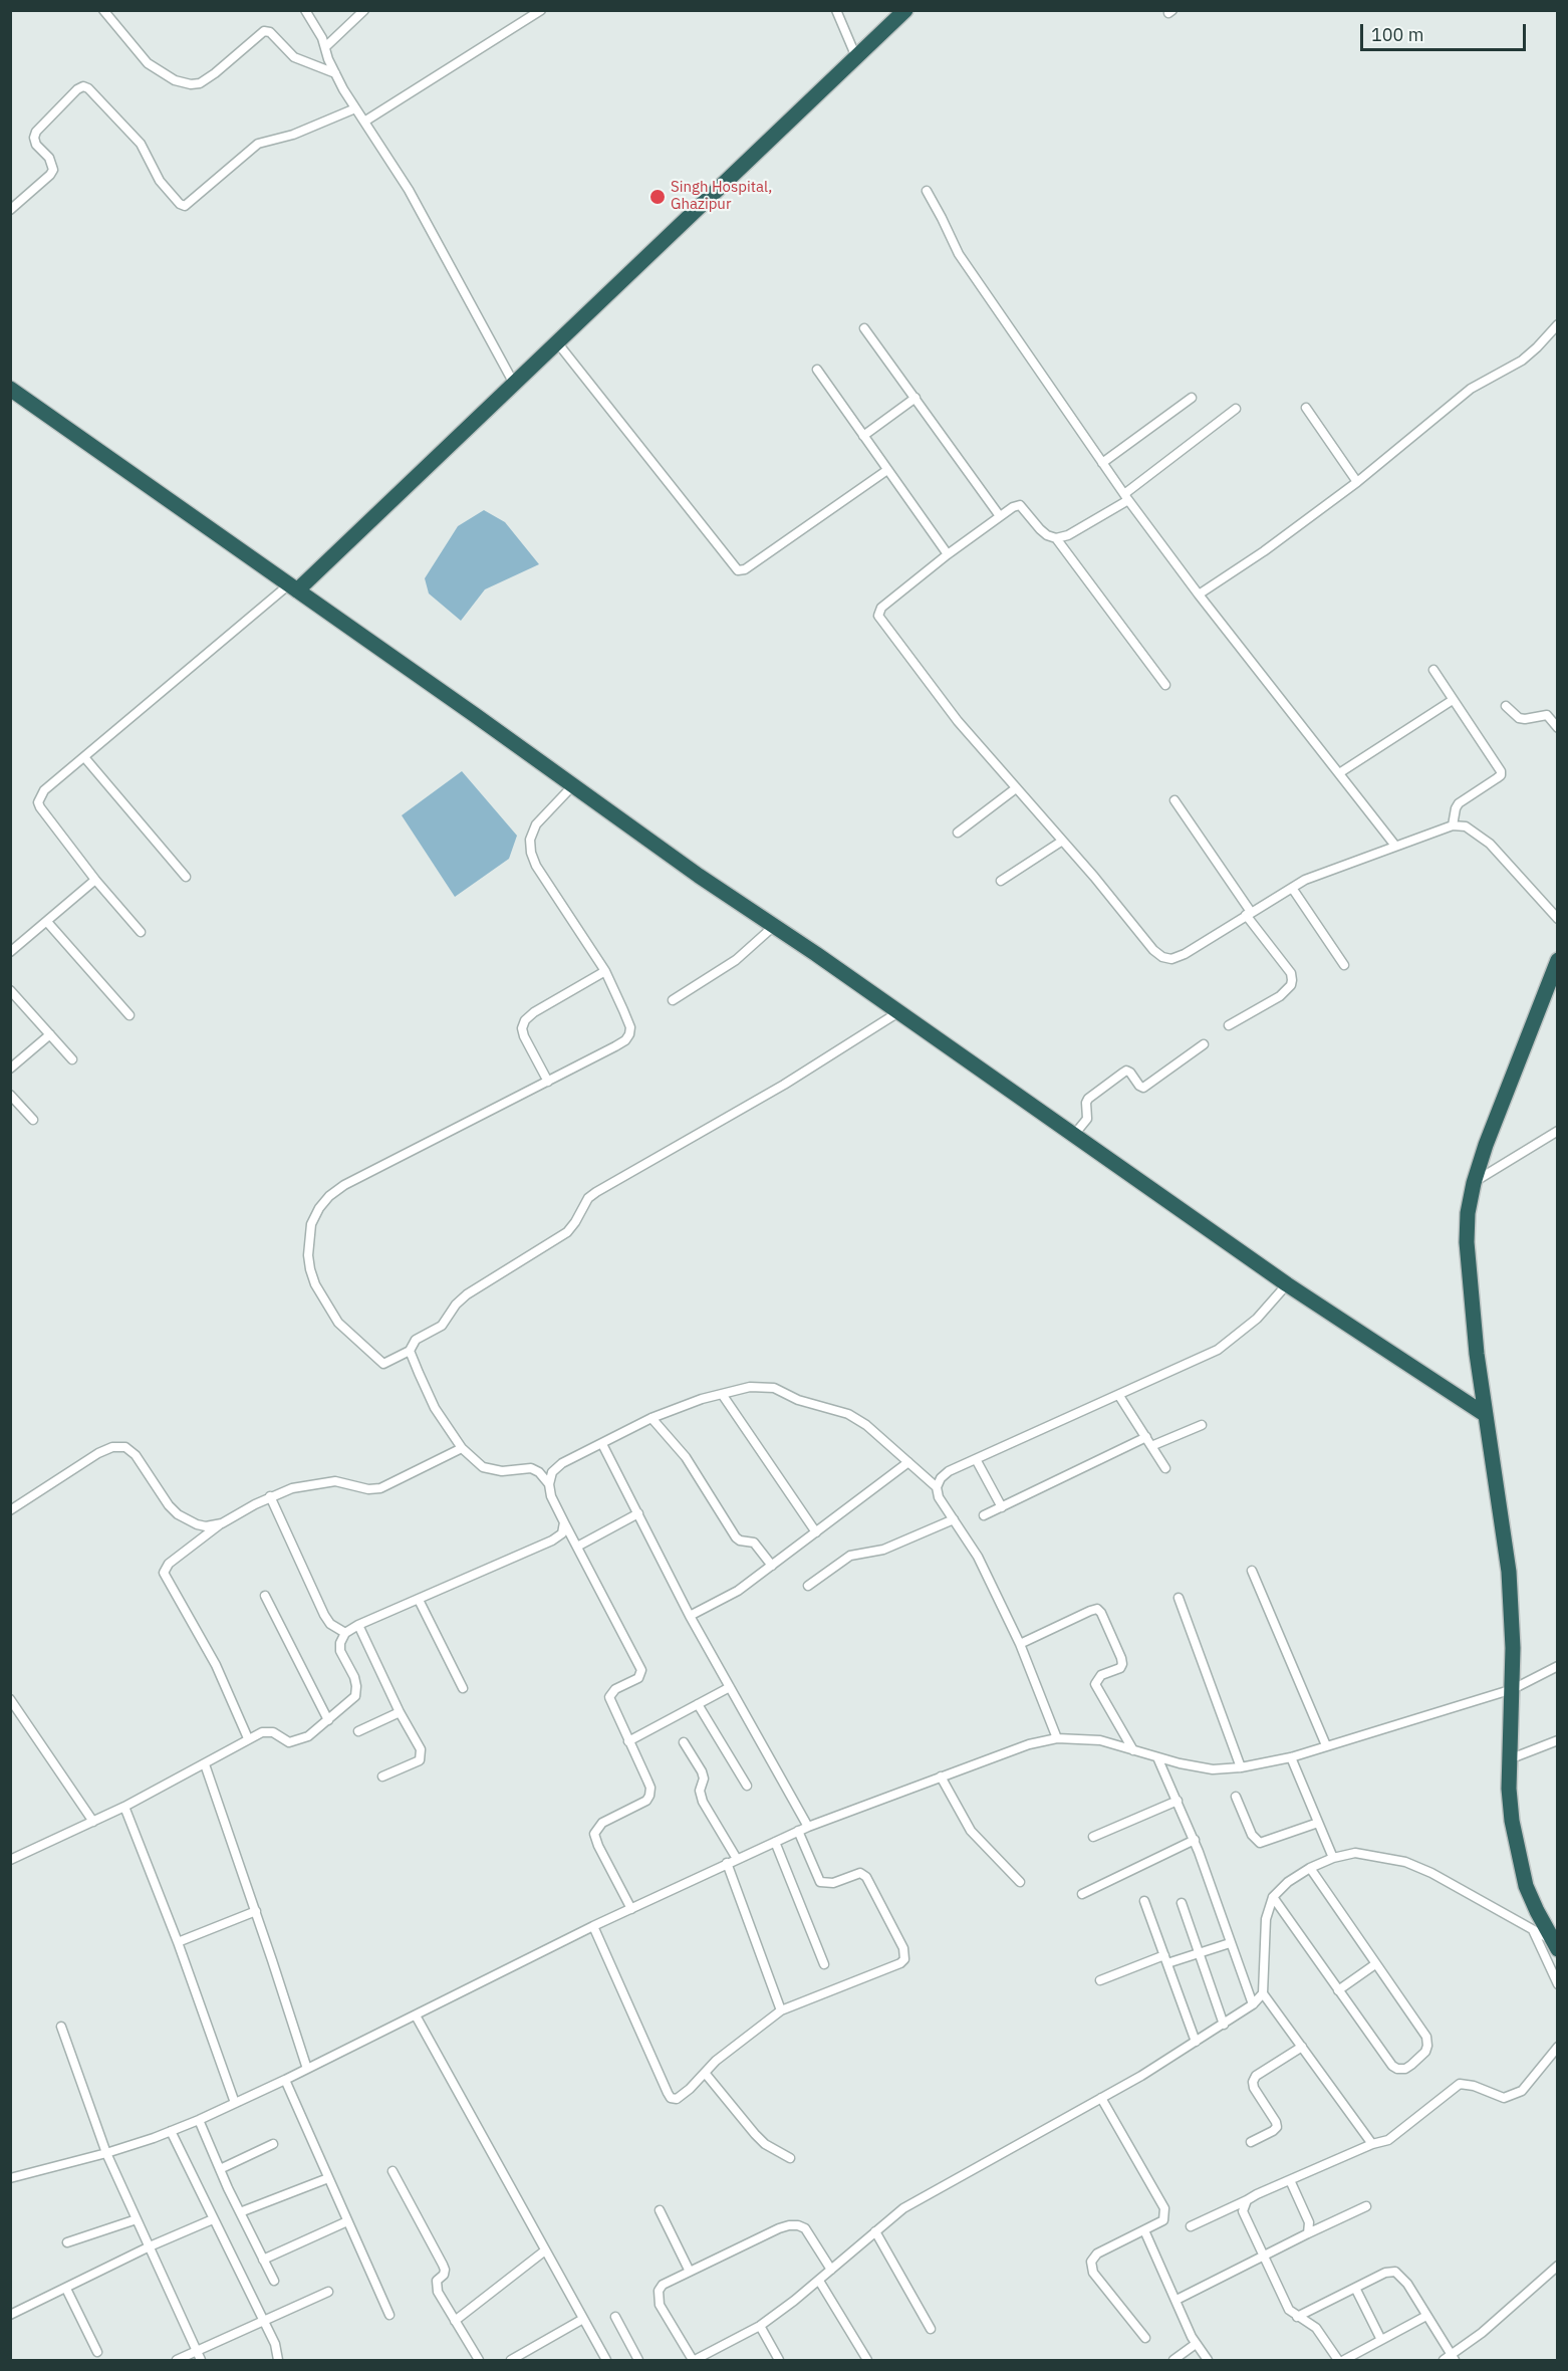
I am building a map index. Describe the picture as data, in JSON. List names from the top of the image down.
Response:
{
  "places": ["Singh Hospital, Ghazipur"],
  "scale_bar": "100 m"
}
